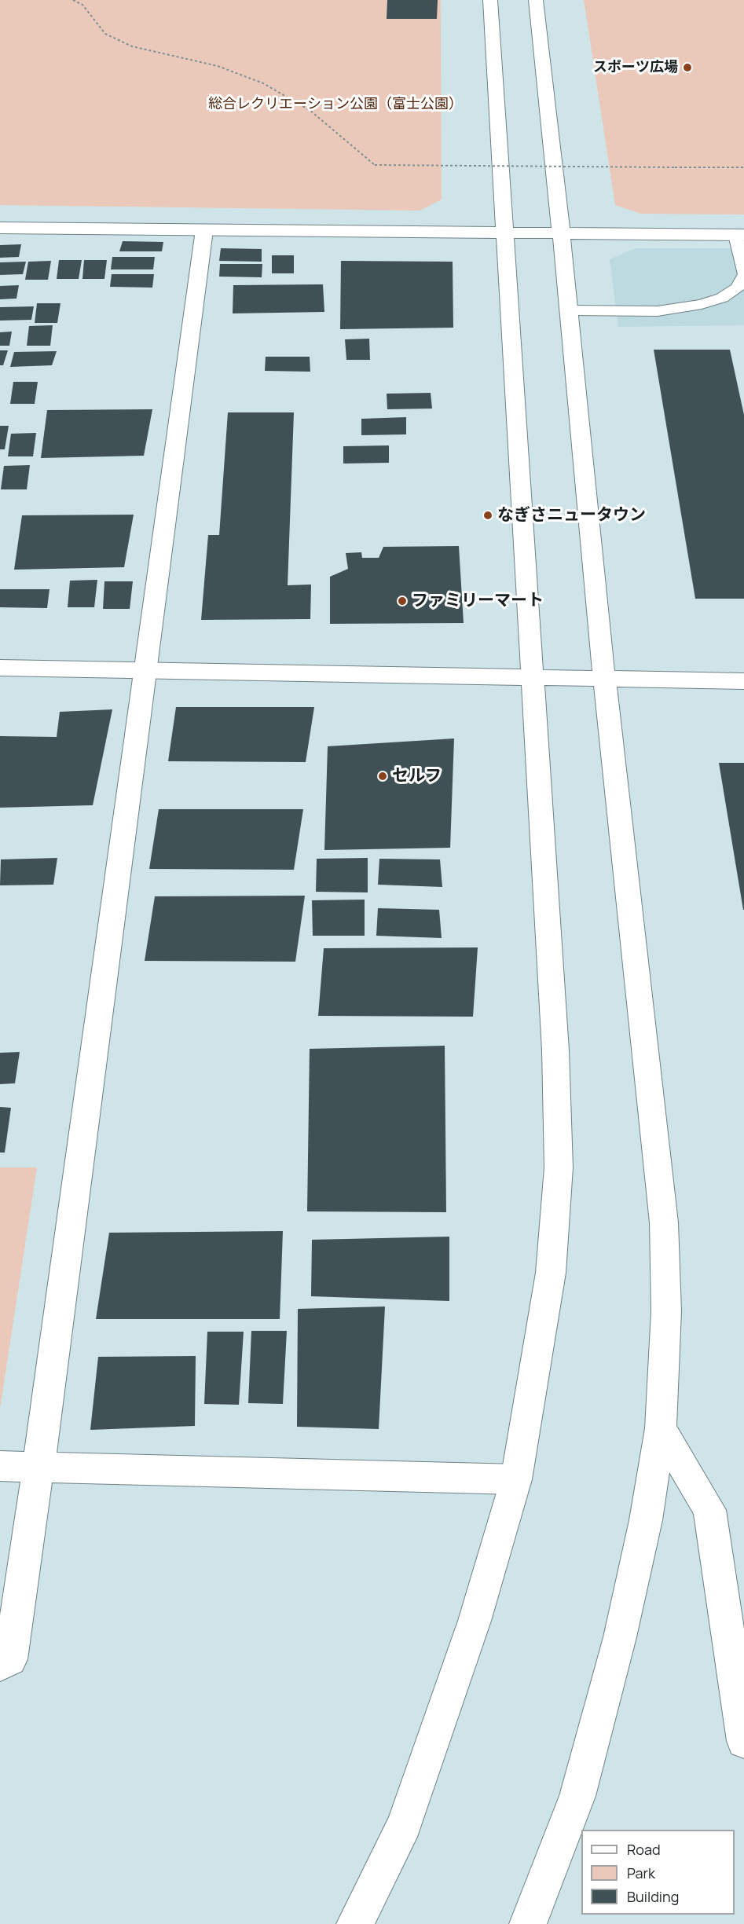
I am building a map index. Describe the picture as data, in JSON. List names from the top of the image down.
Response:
{
  "parks": ["総合レクリエーション公園（富士公園）"],
  "places": [
    "スポーツ広場",
    "なぎさニュータウン",
    "ファミリーマート",
    "セルフ"
  ],
  "legend": ["Road", "Park", "Building"]
}
